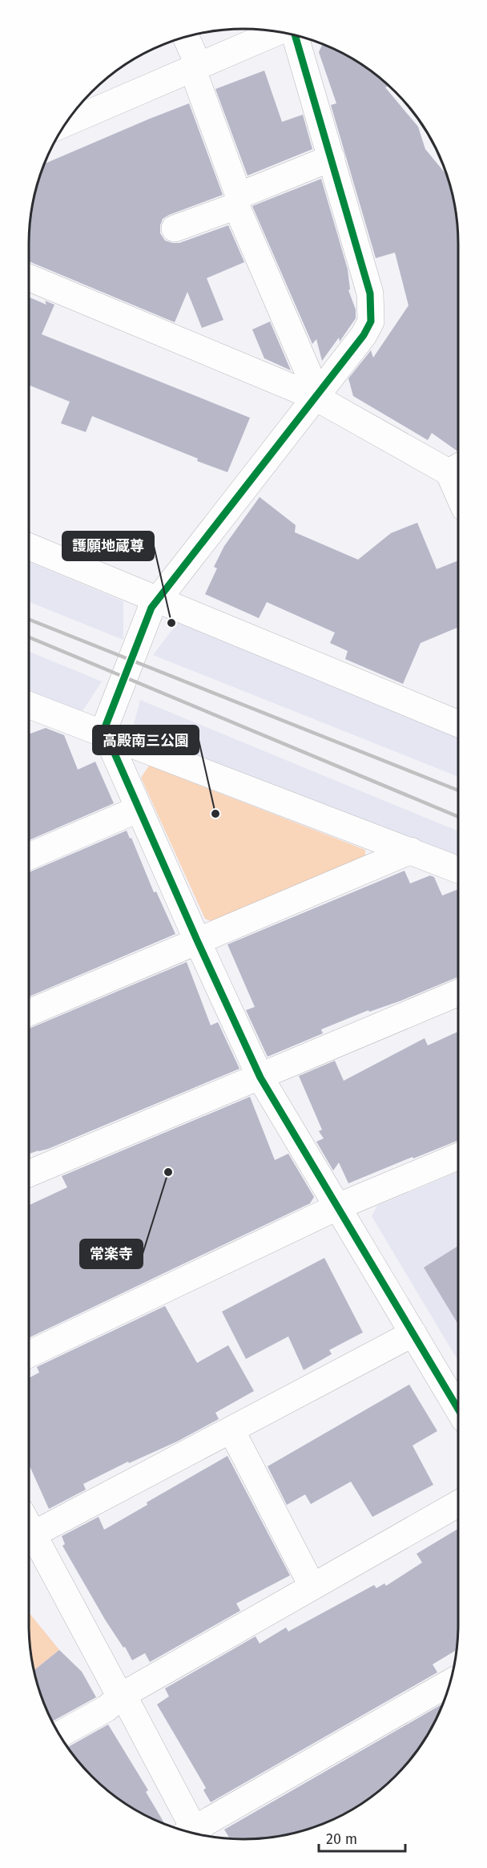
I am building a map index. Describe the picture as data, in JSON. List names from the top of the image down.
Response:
{
  "places": ["護願地蔵尊", "高殿南三公園", "常楽寺"],
  "scale_bar": "20 m"
}
